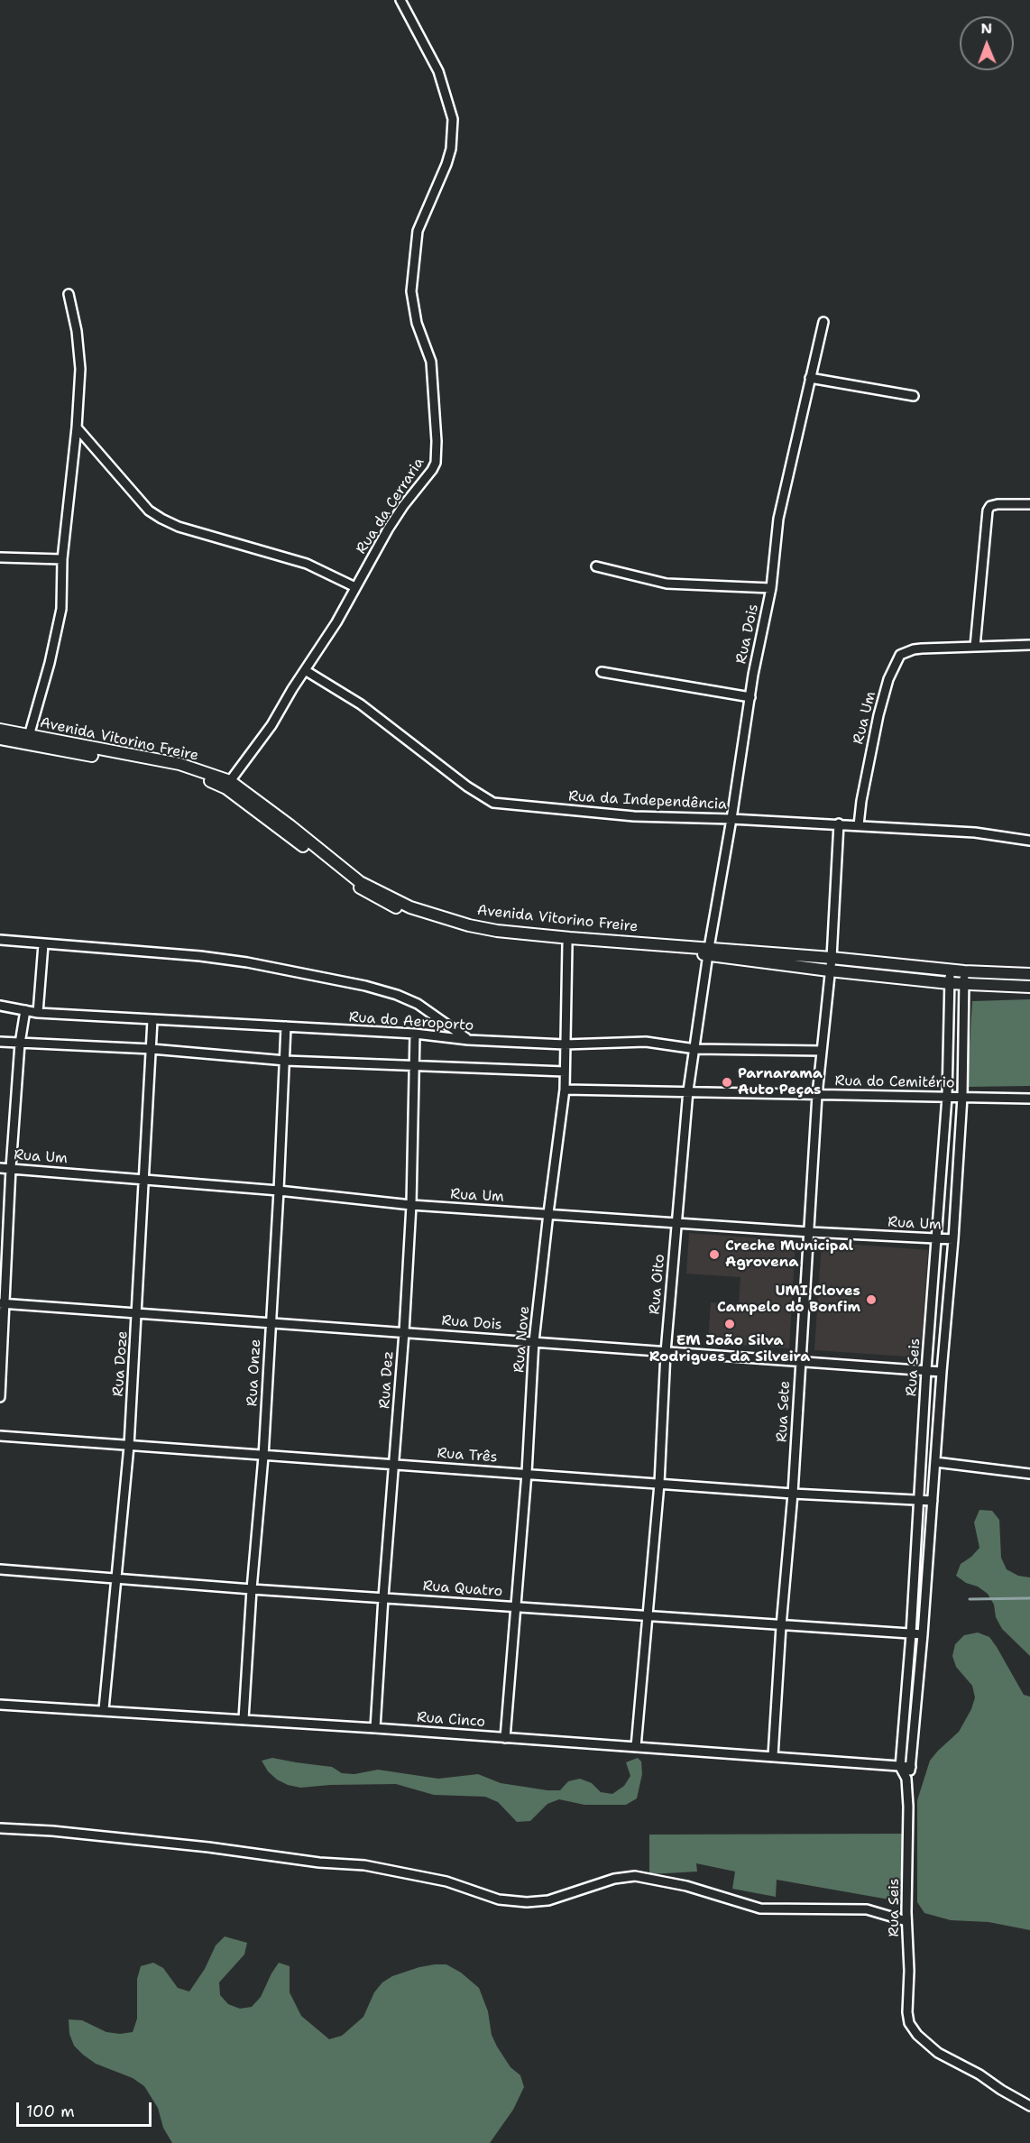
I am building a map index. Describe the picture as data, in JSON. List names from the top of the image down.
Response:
{
  "streets": {
    "street": [
      "Rua da Cerraria",
      "Rua Dois",
      "Rua Um",
      "Avenida Vitorino Freire",
      "Rua da Independência",
      "Rua do Aeroporto",
      "Rua do Cemitério",
      "Rua Oito",
      "Rua Nove",
      "Rua Doze",
      "Rua Seis",
      "Rua Onze",
      "Rua Dez",
      "Rua Sete",
      "Rua Três",
      "Rua Quatro",
      "Rua Cinco"
    ]
  },
  "crossings": [
    ["Rua da Cerraria", "Avenida Vitorino Freire"],
    ["Rua da Cerraria", "Rua da Independência"],
    ["Rua Dois", "Avenida Vitorino Freire"],
    ["Rua Dois", "Rua da Independência"],
    ["Rua Dois", "Rua Oito"],
    ["Rua Dois", "Rua Nove"],
    ["Rua Dois", "Rua Doze"],
    ["Rua Dois", "Rua Seis"],
    ["Rua Dois", "Rua Onze"],
    ["Rua Dois", "Rua Dez"],
    ["Rua Dois", "Rua Sete"],
    ["Rua Um", "Rua da Independência"],
    ["Rua Um", "Rua Oito"],
    ["Rua Um", "Rua Nove"],
    ["Rua Um", "Rua Doze"],
    ["Rua Um", "Rua Seis"],
    ["Rua Um", "Rua Onze"],
    ["Rua Um", "Rua Dez"],
    ["Rua Um", "Rua Sete"],
    ["Avenida Vitorino Freire", "Rua Oito"],
    ["Avenida Vitorino Freire", "Rua Nove"],
    ["Avenida Vitorino Freire", "Rua Seis"],
    ["Avenida Vitorino Freire", "Rua Sete"],
    ["Rua do Aeroporto", "Rua Oito"],
    ["Rua do Aeroporto", "Rua Nove"],
    ["Rua do Aeroporto", "Rua Doze"],
    ["Rua do Aeroporto", "Rua Onze"],
    ["Rua do Aeroporto", "Rua Dez"],
    ["Rua do Aeroporto", "Rua Sete"],
    ["Rua do Cemitério", "Rua Oito"],
    ["Rua do Cemitério", "Rua Nove"],
    ["Rua do Cemitério", "Rua Seis"],
    ["Rua do Cemitério", "Rua Sete"],
    ["Rua Oito", "Rua Três"],
    ["Rua Oito", "Rua Quatro"],
    ["Rua Oito", "Rua Cinco"],
    ["Rua Nove", "Rua Três"],
    ["Rua Nove", "Rua Quatro"],
    ["Rua Nove", "Rua Cinco"],
    ["Rua Doze", "Rua Três"],
    ["Rua Doze", "Rua Quatro"],
    ["Rua Doze", "Rua Cinco"],
    ["Rua Seis", "Rua Três"],
    ["Rua Seis", "Rua Quatro"],
    ["Rua Seis", "Rua Cinco"],
    ["Rua Onze", "Rua Três"],
    ["Rua Onze", "Rua Quatro"],
    ["Rua Onze", "Rua Cinco"],
    ["Rua Dez", "Rua Três"],
    ["Rua Dez", "Rua Quatro"],
    ["Rua Dez", "Rua Cinco"],
    ["Rua Sete", "Rua Três"],
    ["Rua Sete", "Rua Quatro"],
    ["Rua Sete", "Rua Cinco"]
  ],
  "places": [
    "Parnarama Auto Peças",
    "Creche Municipal Agrovena",
    "UMI Cloves Campelo do Bonfim",
    "EM João Silva Rodrigues da Silveira"
  ],
  "scale_bar": "100 m",
  "north": "top"
}
